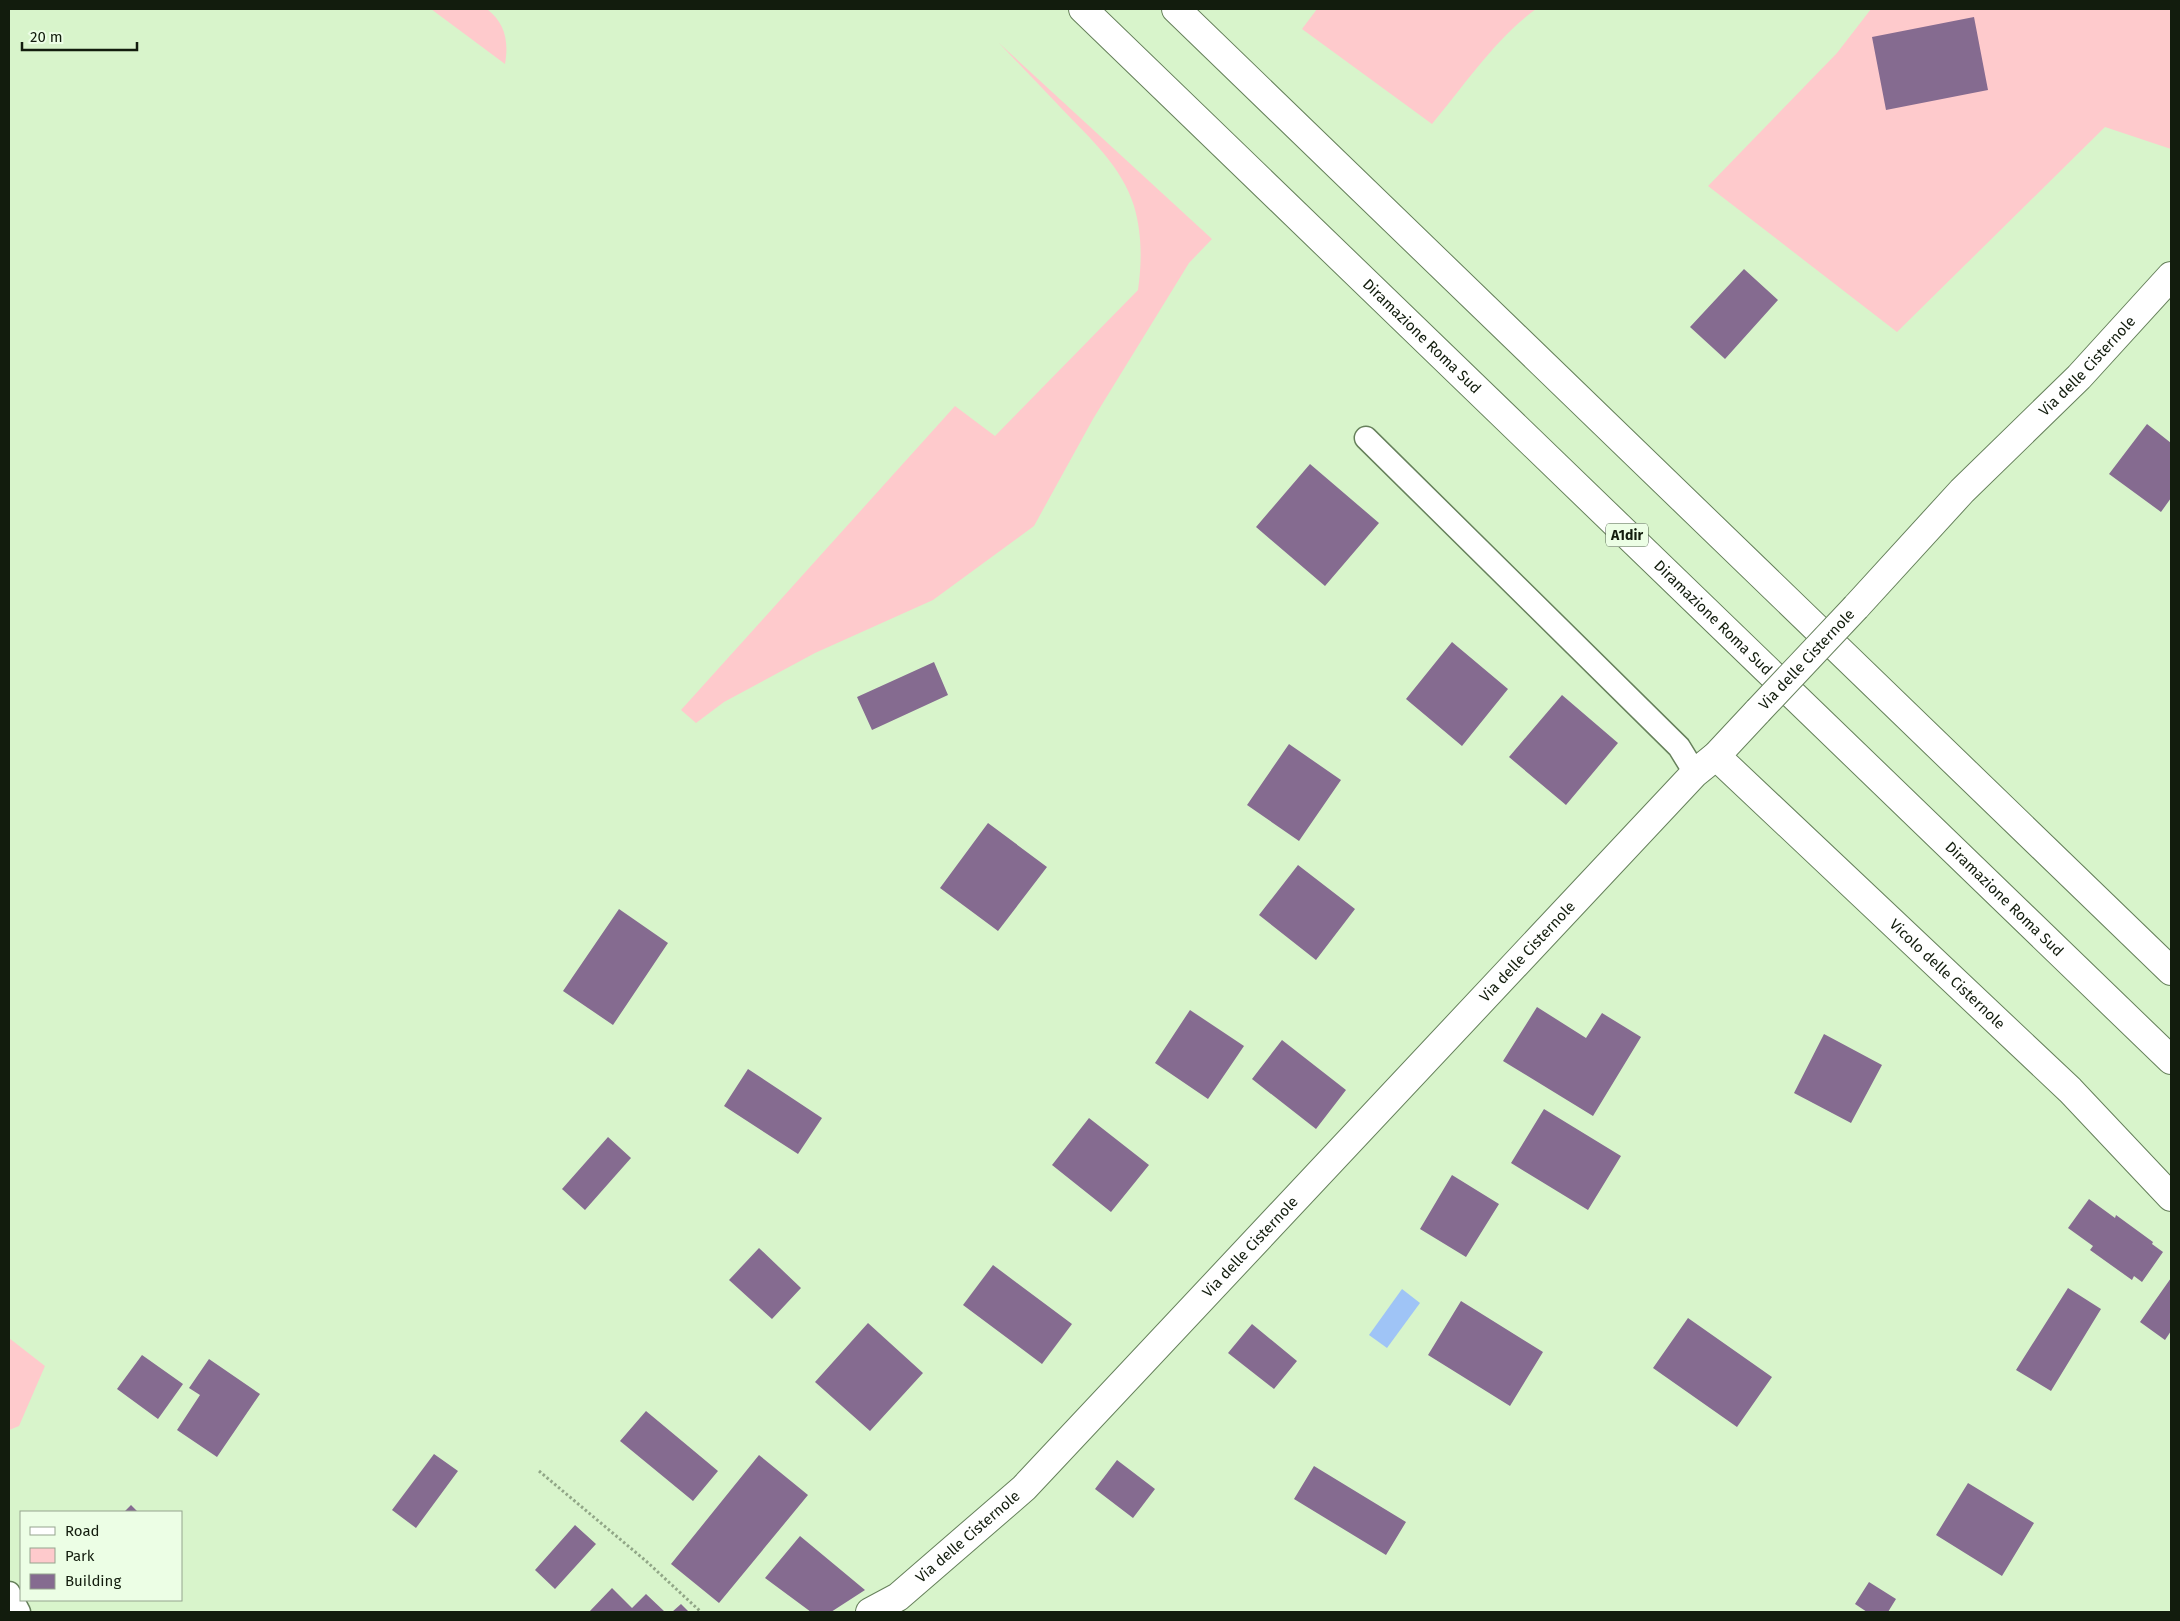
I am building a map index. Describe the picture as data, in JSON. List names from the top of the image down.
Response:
{
  "streets": {
    "main road": [
      "Diramazione Roma Sud",
      "Via delle Cisternole",
      "A1dir",
      "Vicolo delle Cisternole"
    ]
  },
  "crossings": [
    ["Via delle Cisternole", "Vicolo delle Cisternole"]
  ],
  "legend": ["Road", "Park", "Building"],
  "scale_bar": "20 m"
}
